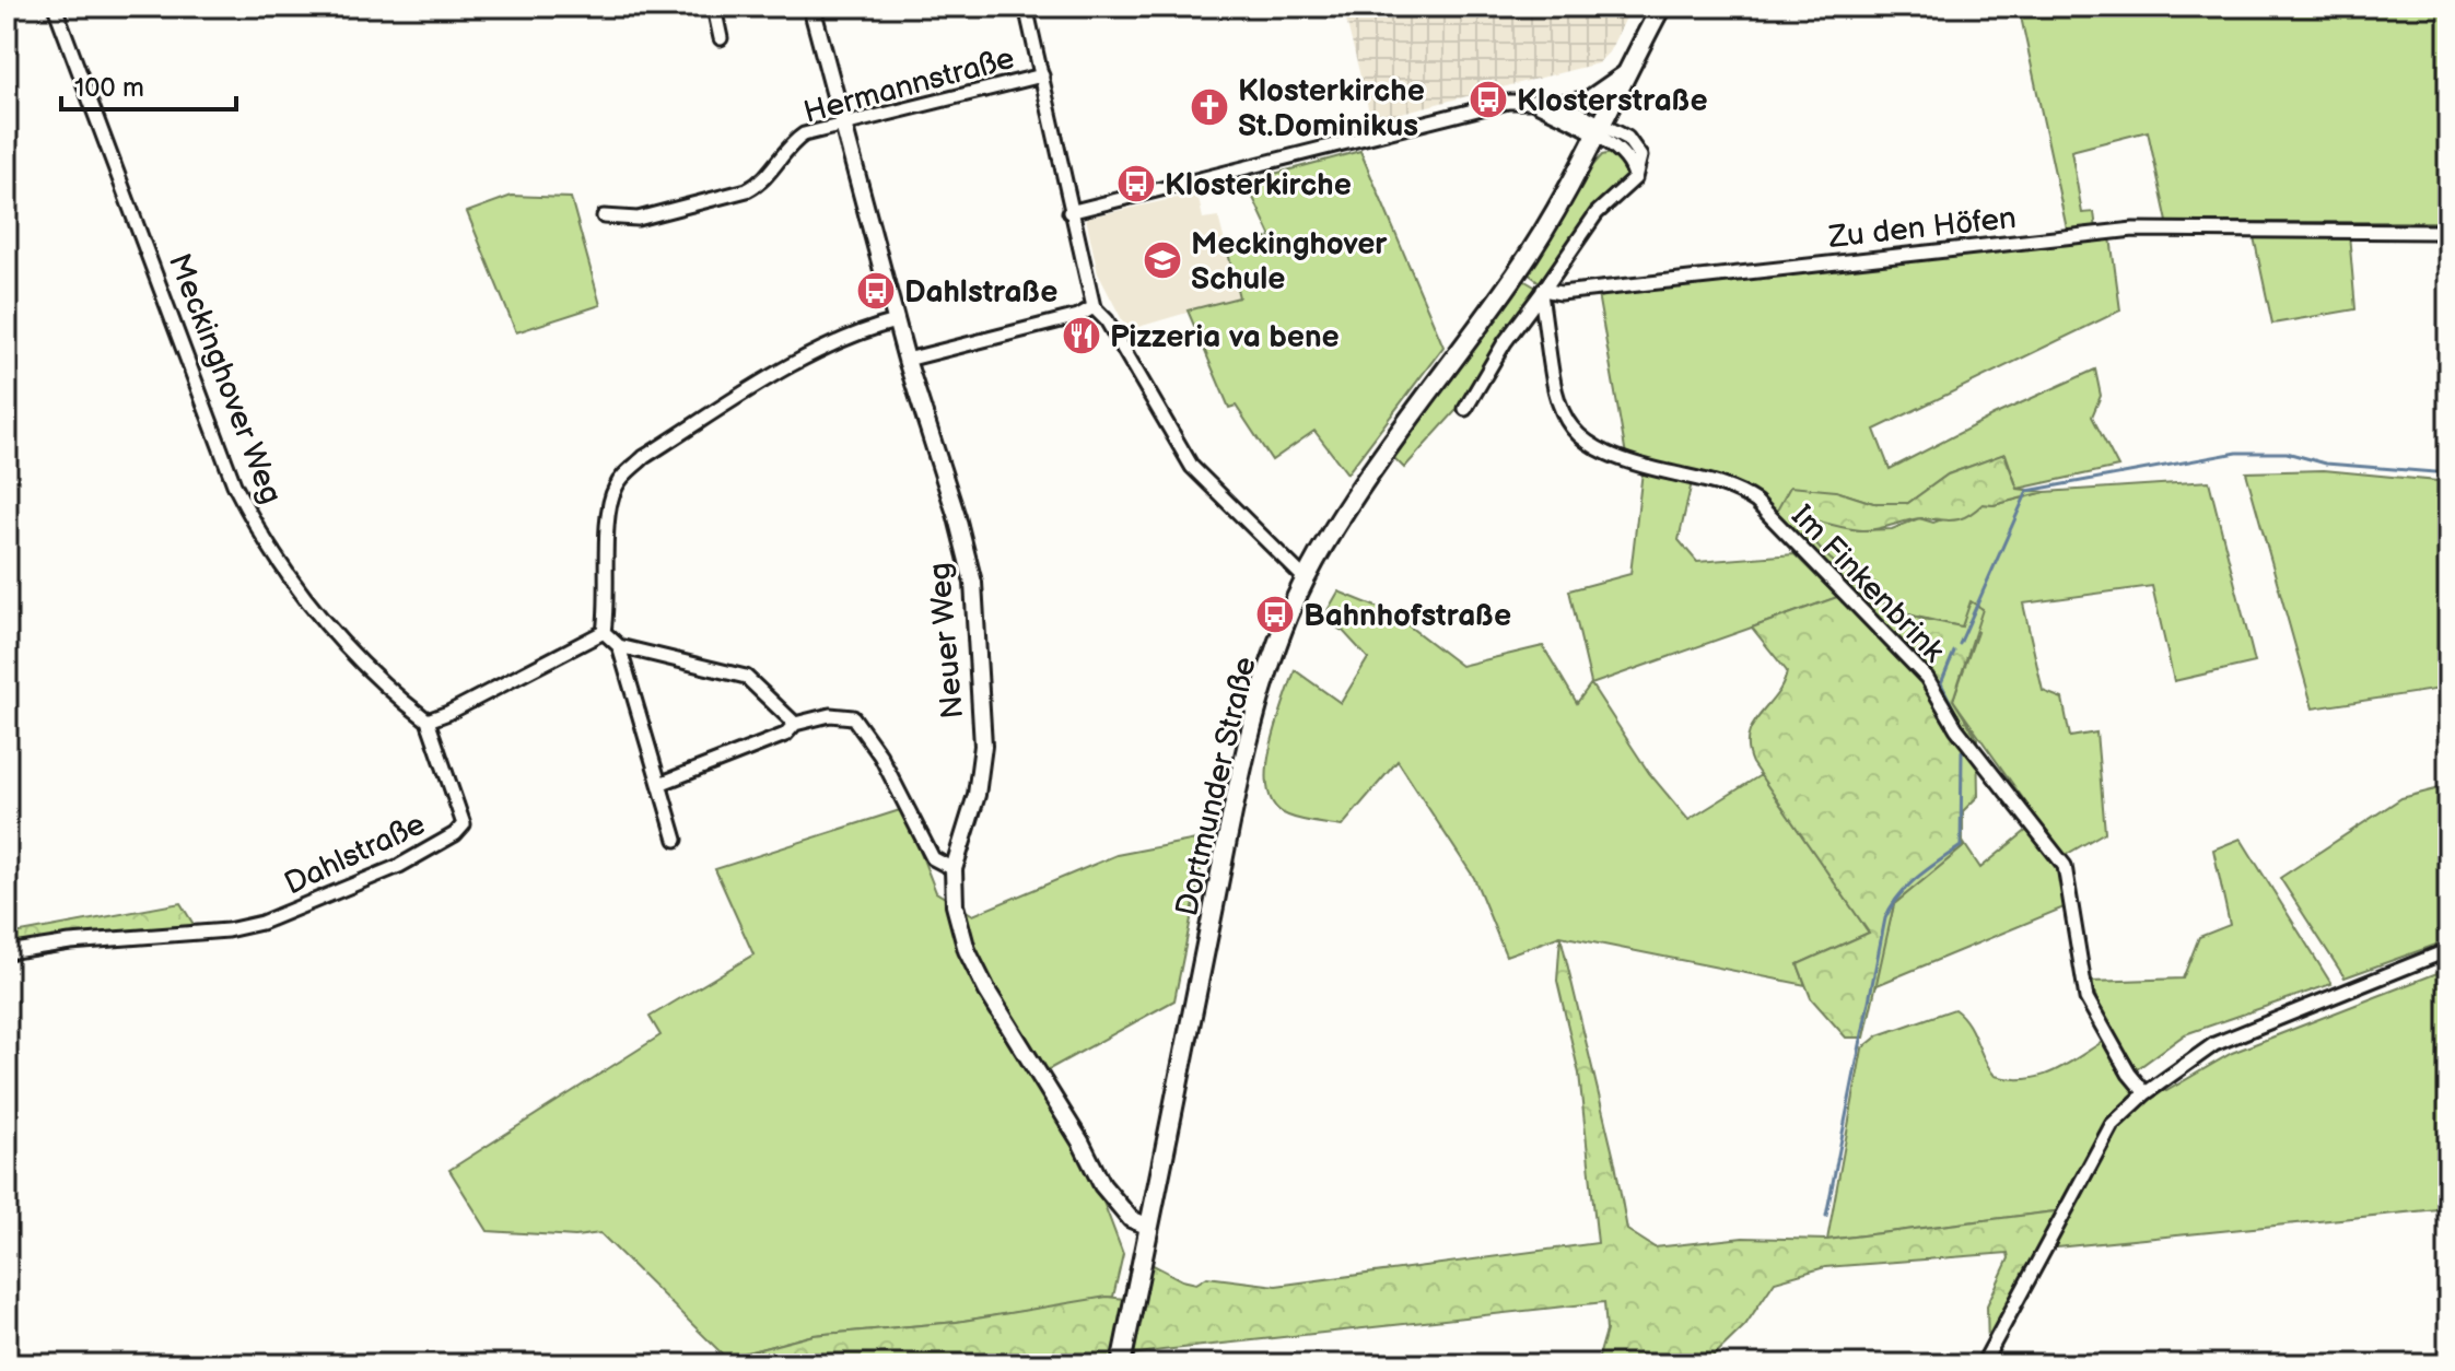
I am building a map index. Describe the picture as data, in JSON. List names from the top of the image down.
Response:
{
  "streets": {
    "main road": ["Dortmunder Straße"],
    "street": [
      "Hermannstraße",
      "Zu den Höfen",
      "Meckinghover Weg",
      "Im Finkenbrink",
      "Neuer Weg",
      "Dahlstraße"
    ]
  },
  "crossings": [
    ["Hermannstraße", "Neuer Weg"],
    ["Zu den Höfen", "Im Finkenbrink"],
    ["Meckinghover Weg", "Dahlstraße"],
    ["Neuer Weg", "Dortmunder Straße"]
  ],
  "places": {
    "bus stop": [
      "Klosterstraße",
      "Klosterkirche",
      "Dahlstraße",
      "Bahnhofstraße"
    ],
    "church": ["Klosterkirche St.Dominikus"],
    "school or university": ["Meckinghover Schule"],
    "restaurant": ["Pizzeria va bene"]
  },
  "scale_bar": "100 m"
}
